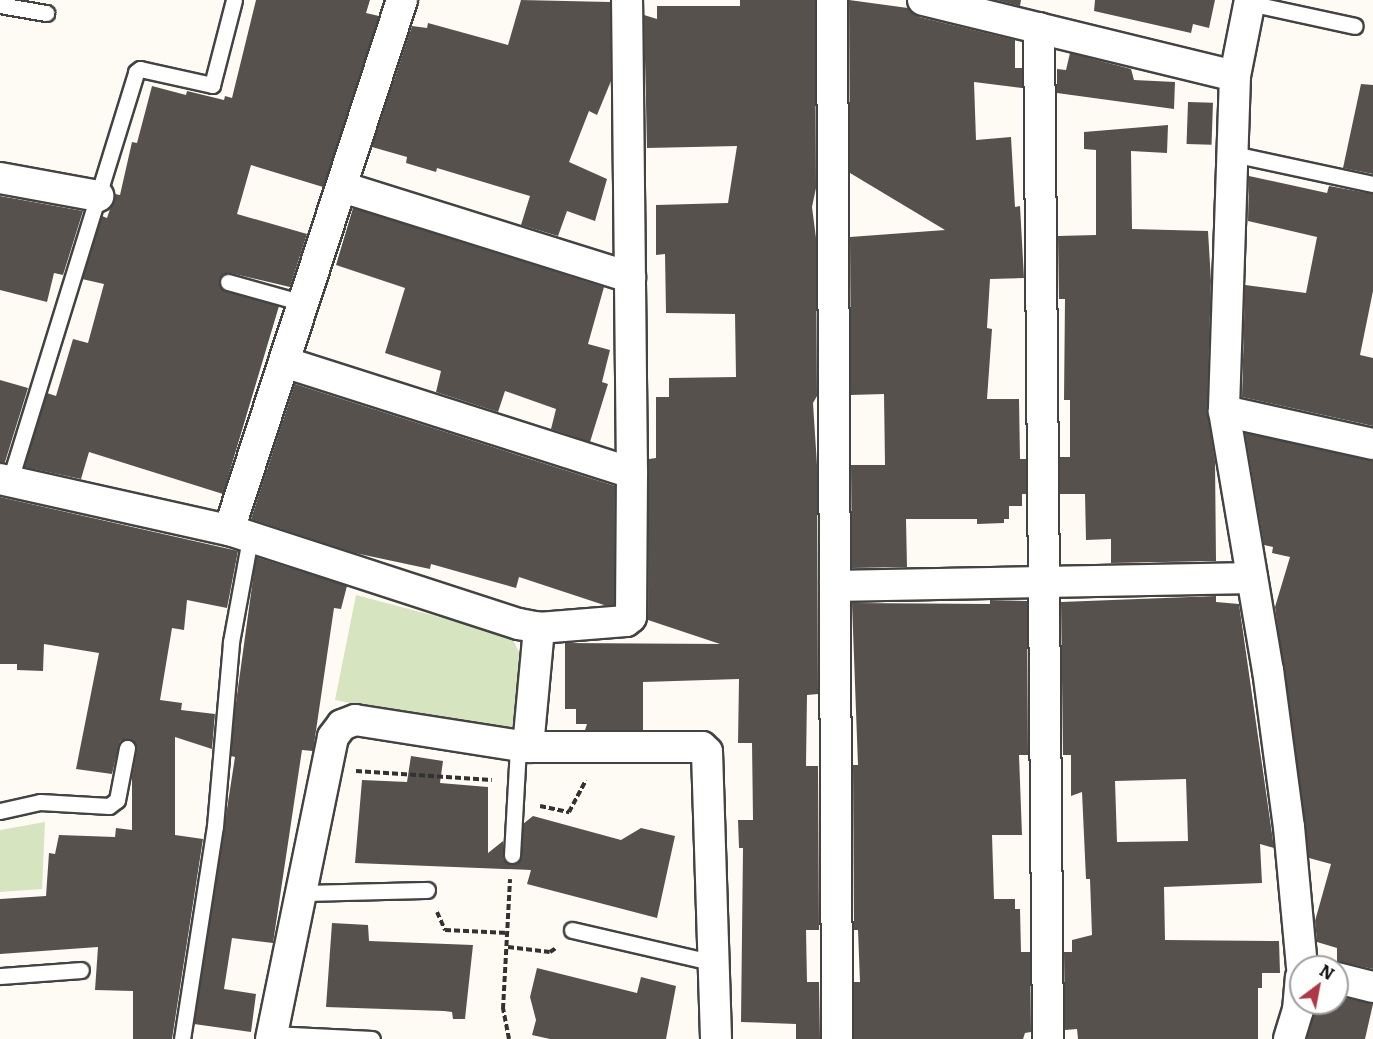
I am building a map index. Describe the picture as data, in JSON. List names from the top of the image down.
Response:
{
  "north": "top right"
}
